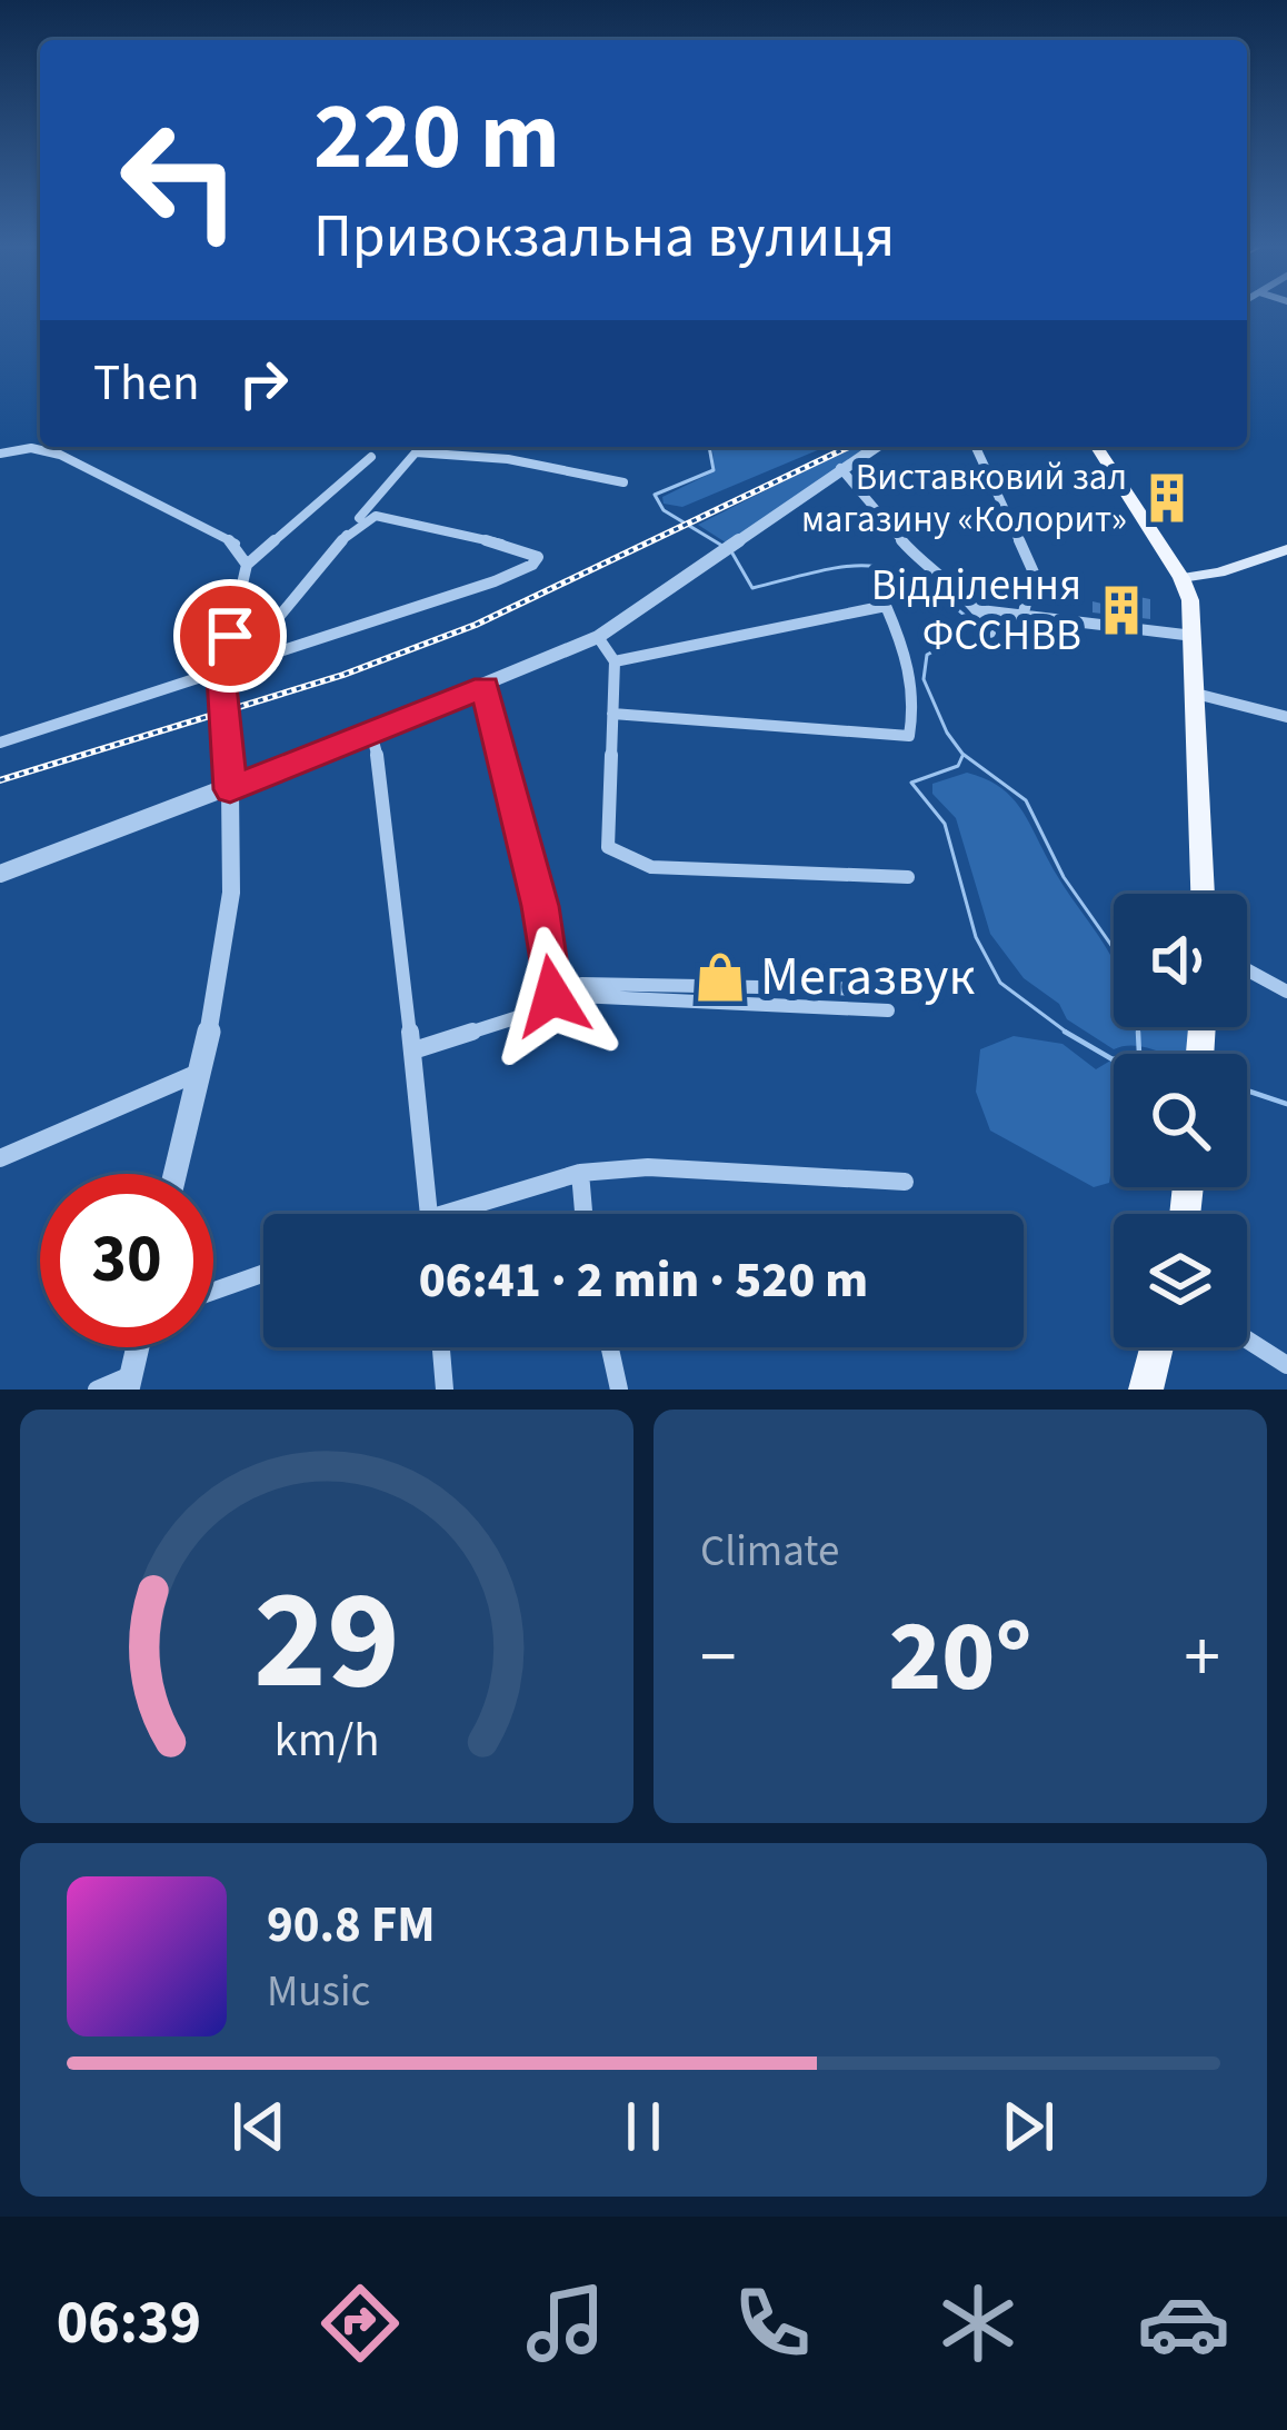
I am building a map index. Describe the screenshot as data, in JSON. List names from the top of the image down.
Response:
{
  "places": {
    "building": ["Виставковий зал магазину «Колорит»", "Відділення ФССНВВ"],
    "shop": ["Мегазвук"]
  },
  "page": {
    "turn": ["220 m", "Привокзальна вулиця"],
    "then": "Then",
    "limit": "30",
    "trip": "06:41 · 2 min · 520 m",
    "tile": "Climate",
    "heat": ["−", "20°", "+"],
    "song": ["90.8 FM", "Music"],
    "tabs": "06:39",
    "gauge": ["29", "km/h"]
  }
}
